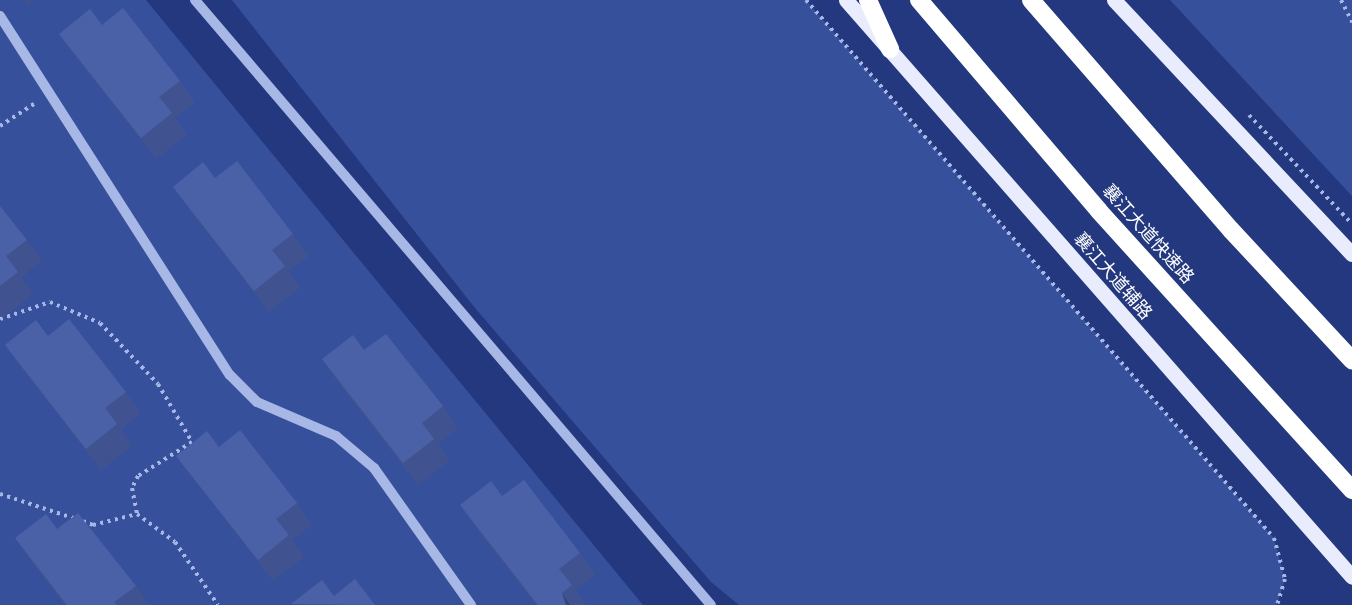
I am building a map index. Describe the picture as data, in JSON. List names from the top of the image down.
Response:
{
  "streets": {
    "highway": ["襄江大道快速路"],
    "main road": ["襄江大道辅路"]
  }
}
